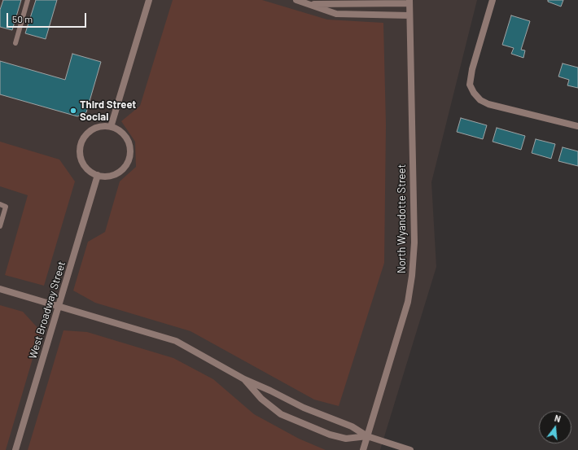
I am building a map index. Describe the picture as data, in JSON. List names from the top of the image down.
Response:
{
  "streets": {
    "street": ["North Wyandotte Street", "West Broadway Street"]
  },
  "places": ["Third Street Social"],
  "scale_bar": "50 m",
  "north": "top"
}
